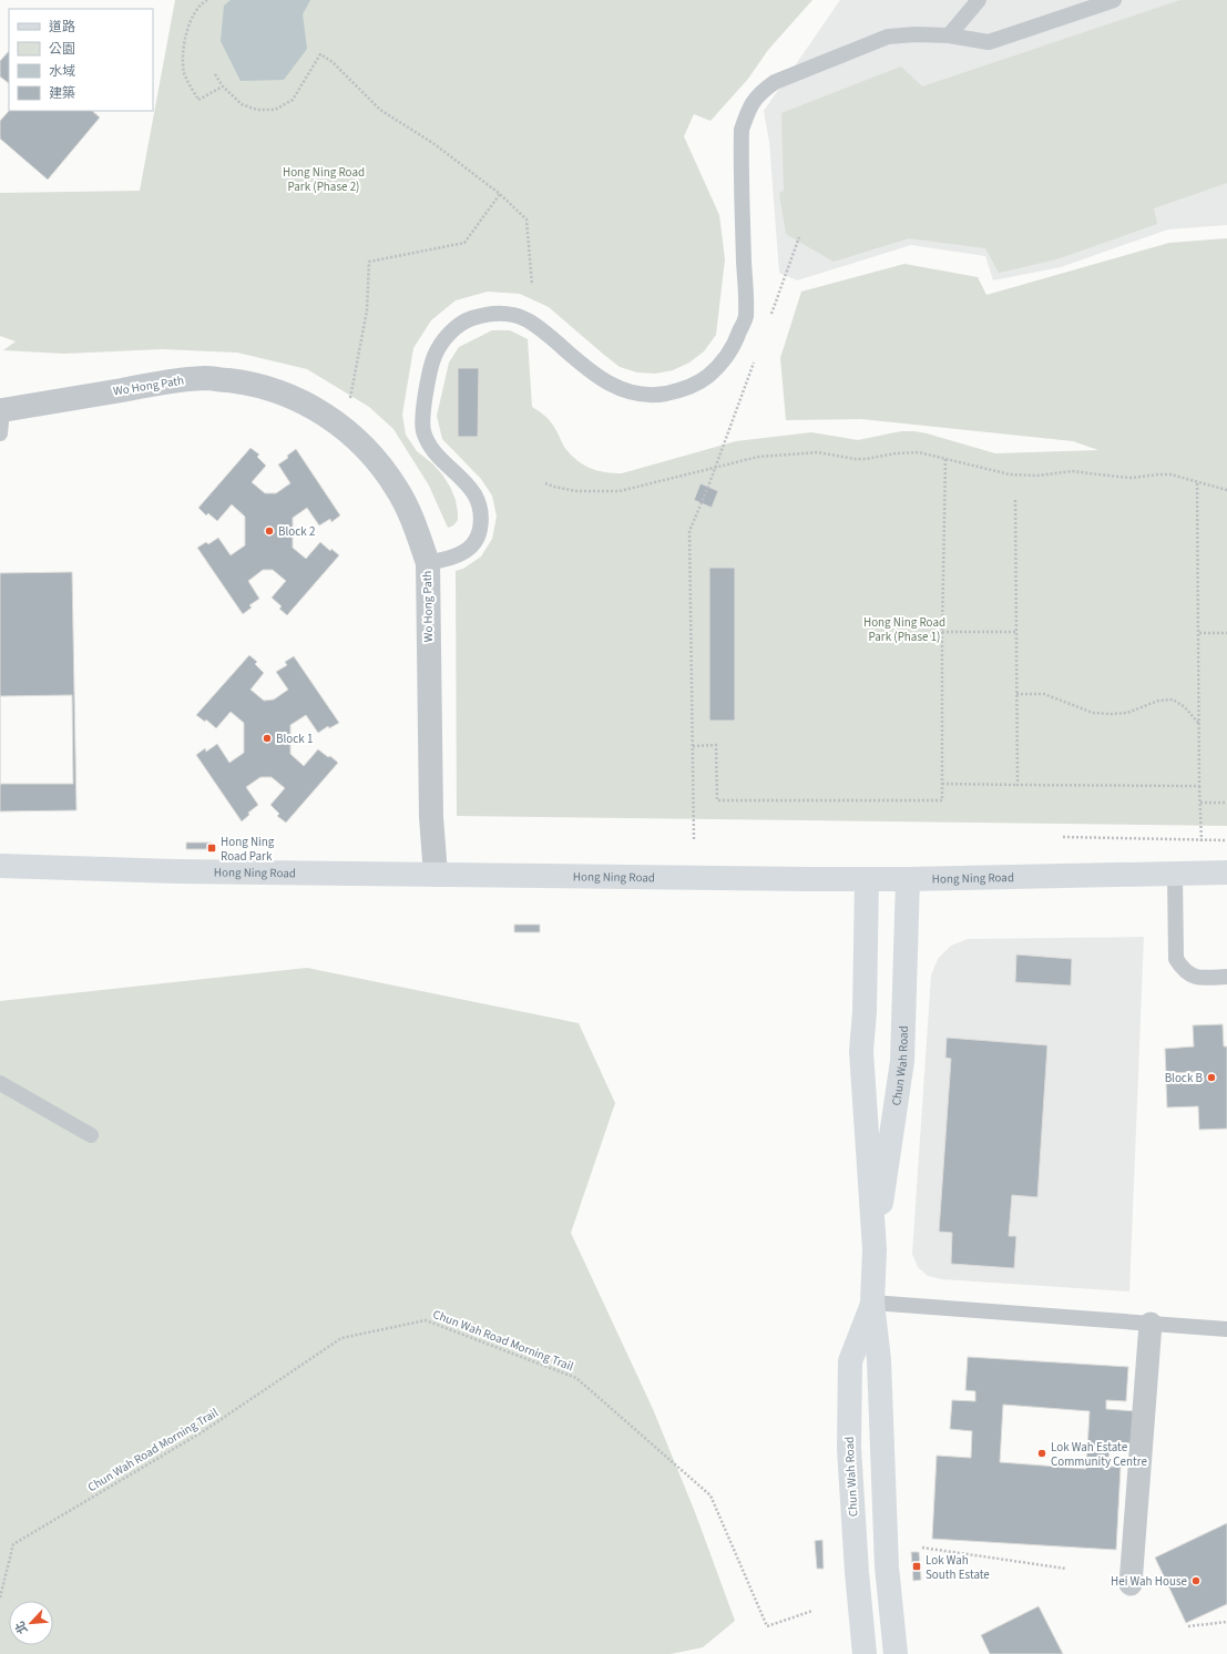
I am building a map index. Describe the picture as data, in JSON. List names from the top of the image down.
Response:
{
  "streets": {
    "main road": ["Hong Ning Road", "Chun Wah Road"],
    "street": ["Wo Hong Path"],
    "path": ["Chun Wah Road Morning Trail"]
  },
  "crossings": [
    ["Wo Hong Path", "Hong Ning Road"],
    ["Hong Ning Road", "Chun Wah Road"]
  ],
  "parks": ["Hong Ning Road Park (Phase 2)", "Hong Ning Road Park (Phase 1)"],
  "places": {
    "other": [
      "Block 2",
      "Block 1",
      "Block B",
      "Lok Wah Estate Community Centre",
      "Hei Wah House"
    ],
    "transit": ["Hong Ning Road Park", "Lok Wah South Estate"]
  },
  "legend": [
    "道路",
    "公園",
    "水域",
    "建築"
  ],
  "north": "bottom left"
}
